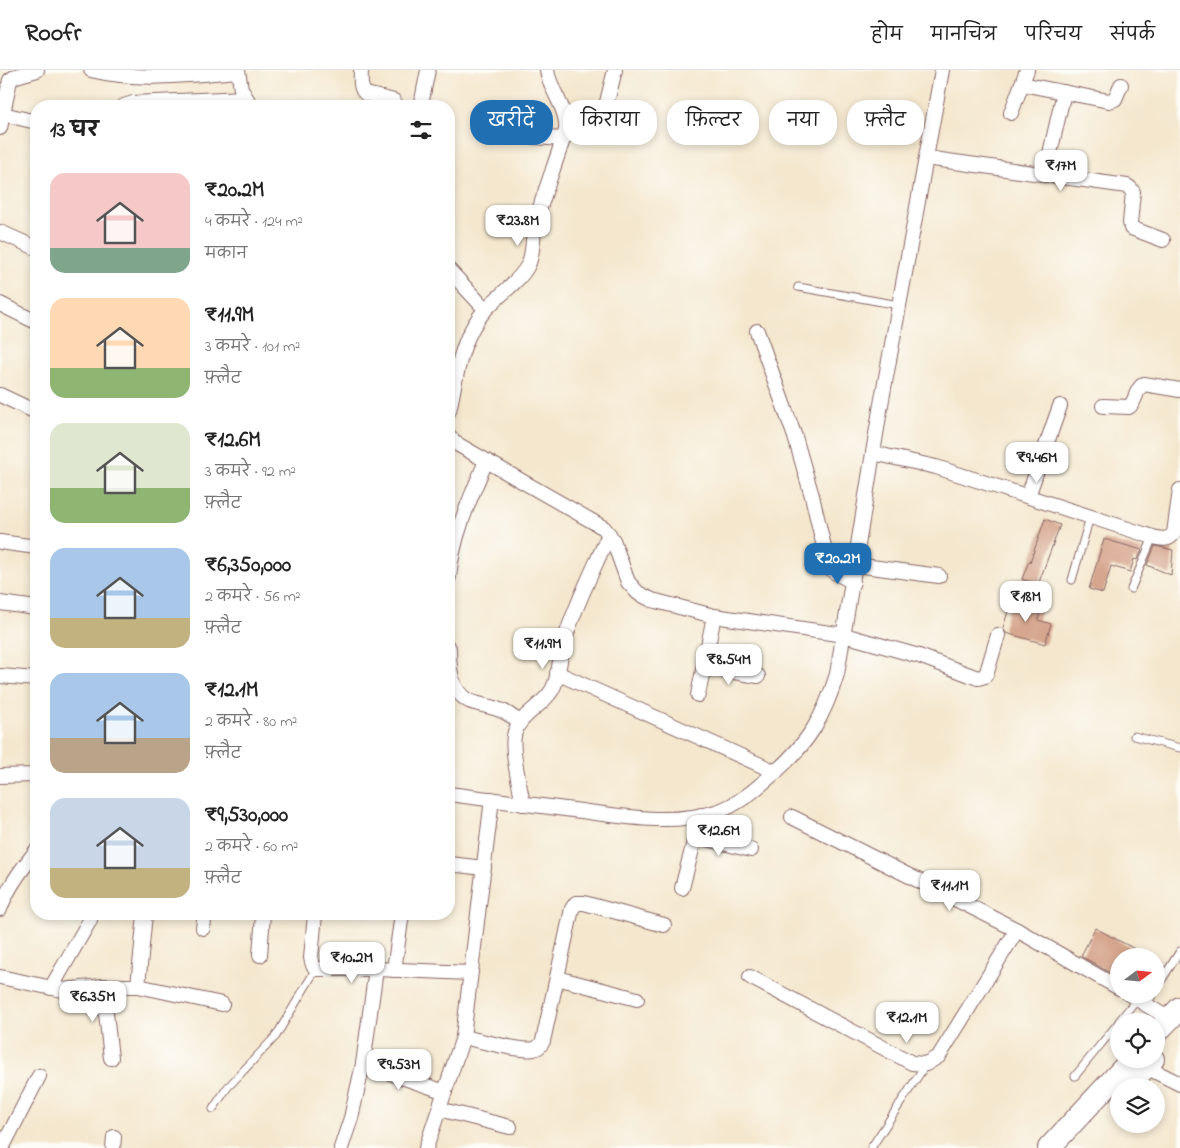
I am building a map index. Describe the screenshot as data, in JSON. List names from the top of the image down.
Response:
{
  "north": "right",
  "page": {
    "header": "Roofr",
    "nav": [
      "होम",
      "मानचित्र",
      "परिचय",
      "संपर्क"
    ],
    "chip": [
      "खरीदें",
      "किराया",
      "फ़िल्टर",
      "नया",
      "फ़्लैट"
    ],
    "heading": "13 घर",
    "price": [
      "₹17M",
      "₹23.8M",
      "₹9.46M",
      "₹20.2M",
      "₹18M",
      "₹11.9M",
      "₹8.54M",
      "₹12.6M",
      "₹11.1M",
      "₹10.2M",
      "₹6.35M",
      "₹12.1M",
      "₹9.53M"
    ],
    "list": [
      {
        "name": "₹20.2M",
        "note": "4 कमरे · 124 m² · मकान"
      },
      {
        "name": "₹11.9M",
        "note": "3 कमरे · 101 m² · फ़्लैट"
      },
      {
        "name": "₹12.6M",
        "note": "3 कमरे · 92 m² · फ़्लैट"
      },
      {
        "name": "₹6,350,000",
        "note": "2 कमरे · 56 m² · फ़्लैट"
      },
      {
        "name": "₹12.1M",
        "note": "2 कमरे · 80 m² · फ़्लैट"
      },
      {
        "name": "₹9,530,000",
        "note": "2 कमरे · 60 m² · फ़्लैट"
      }
    ]
  }
}
